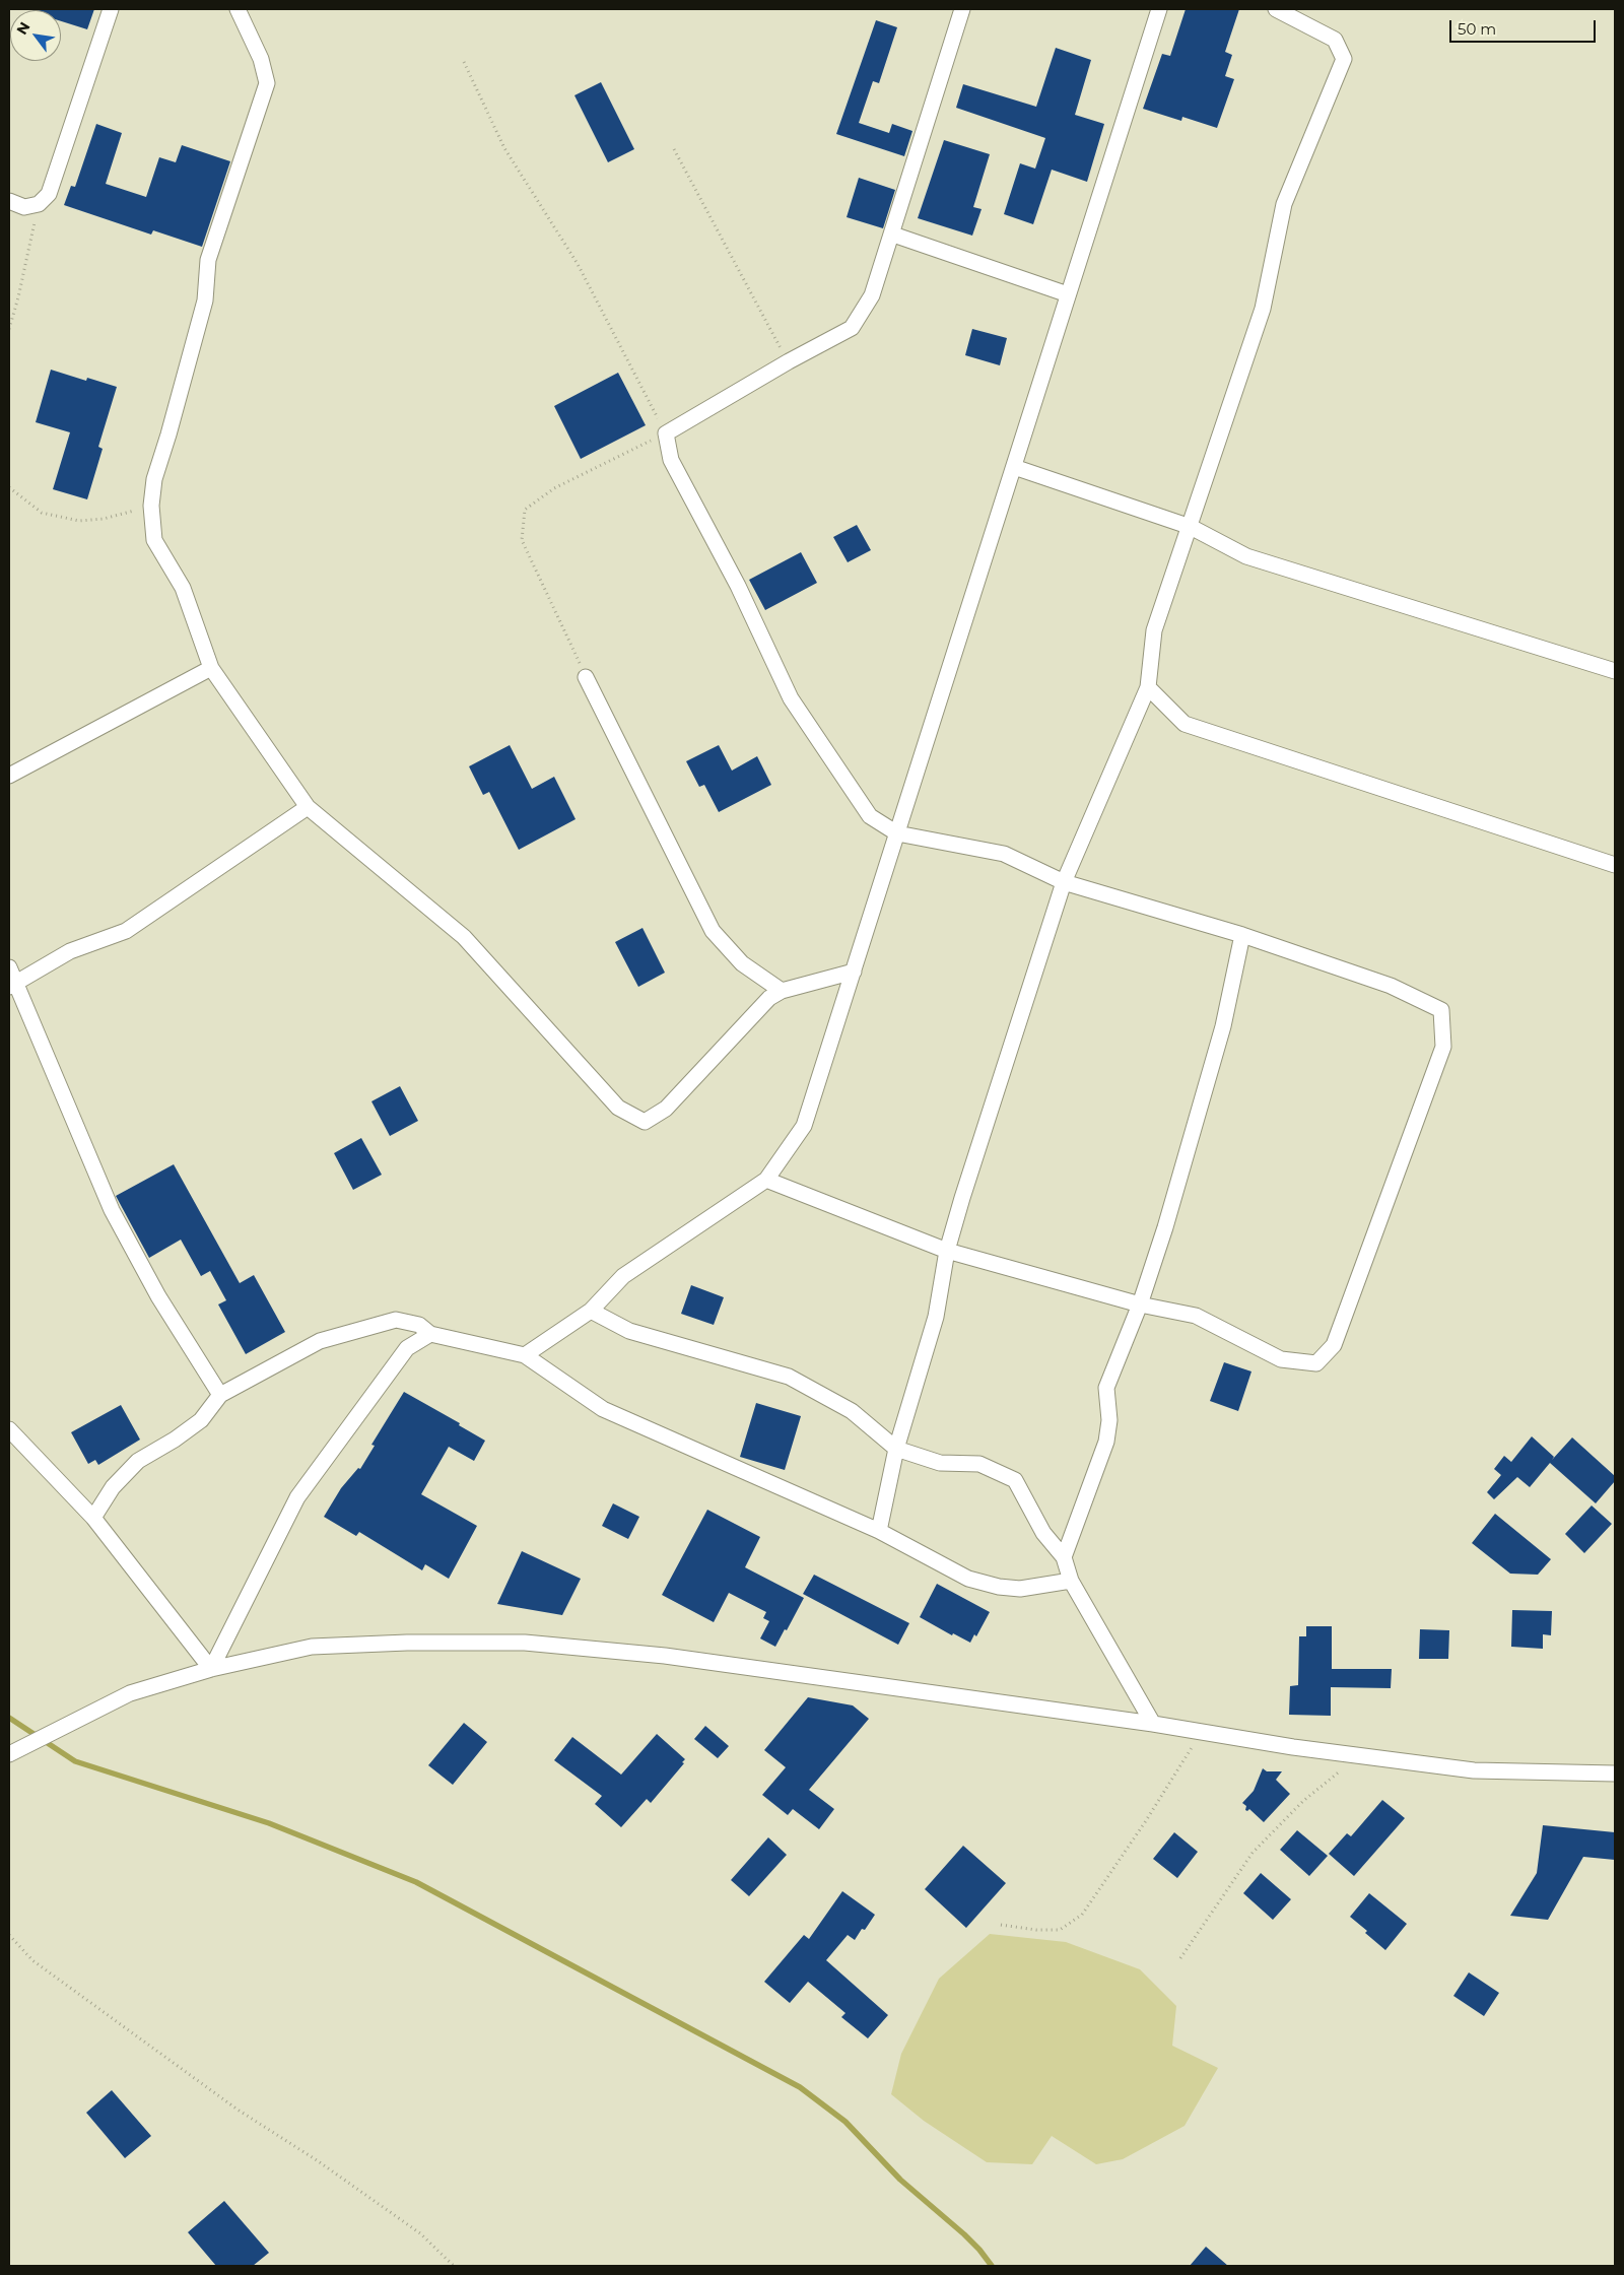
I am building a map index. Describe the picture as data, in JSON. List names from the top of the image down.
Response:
{
  "scale_bar": "50 m",
  "north": "top left"
}
